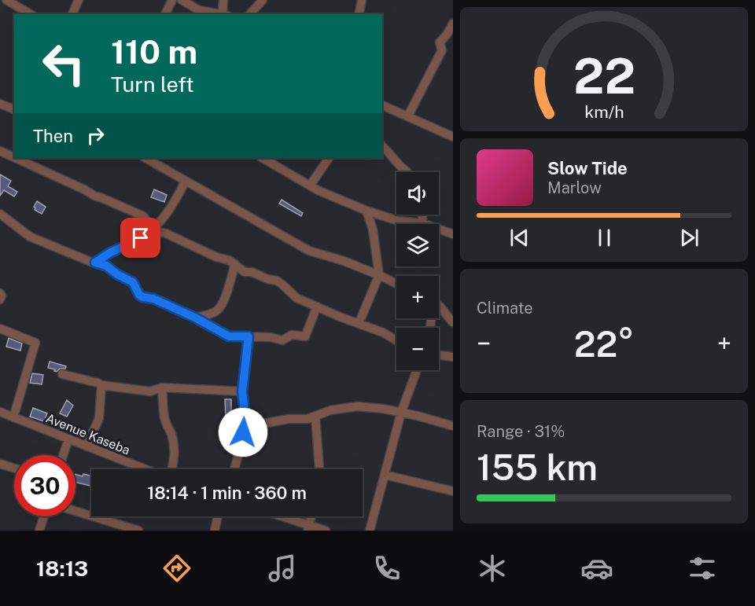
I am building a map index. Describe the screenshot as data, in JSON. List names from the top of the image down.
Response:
{
  "streets": {
    "street": ["Avenue Kaseba"]
  },
  "page": {
    "turn": ["110 m", "Turn left"],
    "then": "Then",
    "song": ["Slow Tide", "Marlow"],
    "map_buttons": ["+", "−"],
    "tile": [
      "Climate",
      ["Range · 31%", "155 km"]
    ],
    "heat": ["−", "22°", "+"],
    "limit": "30",
    "trip": "18:14 · 1 min · 360 m",
    "tabs": "18:13",
    "gauge": ["22", "km/h"]
  }
}
